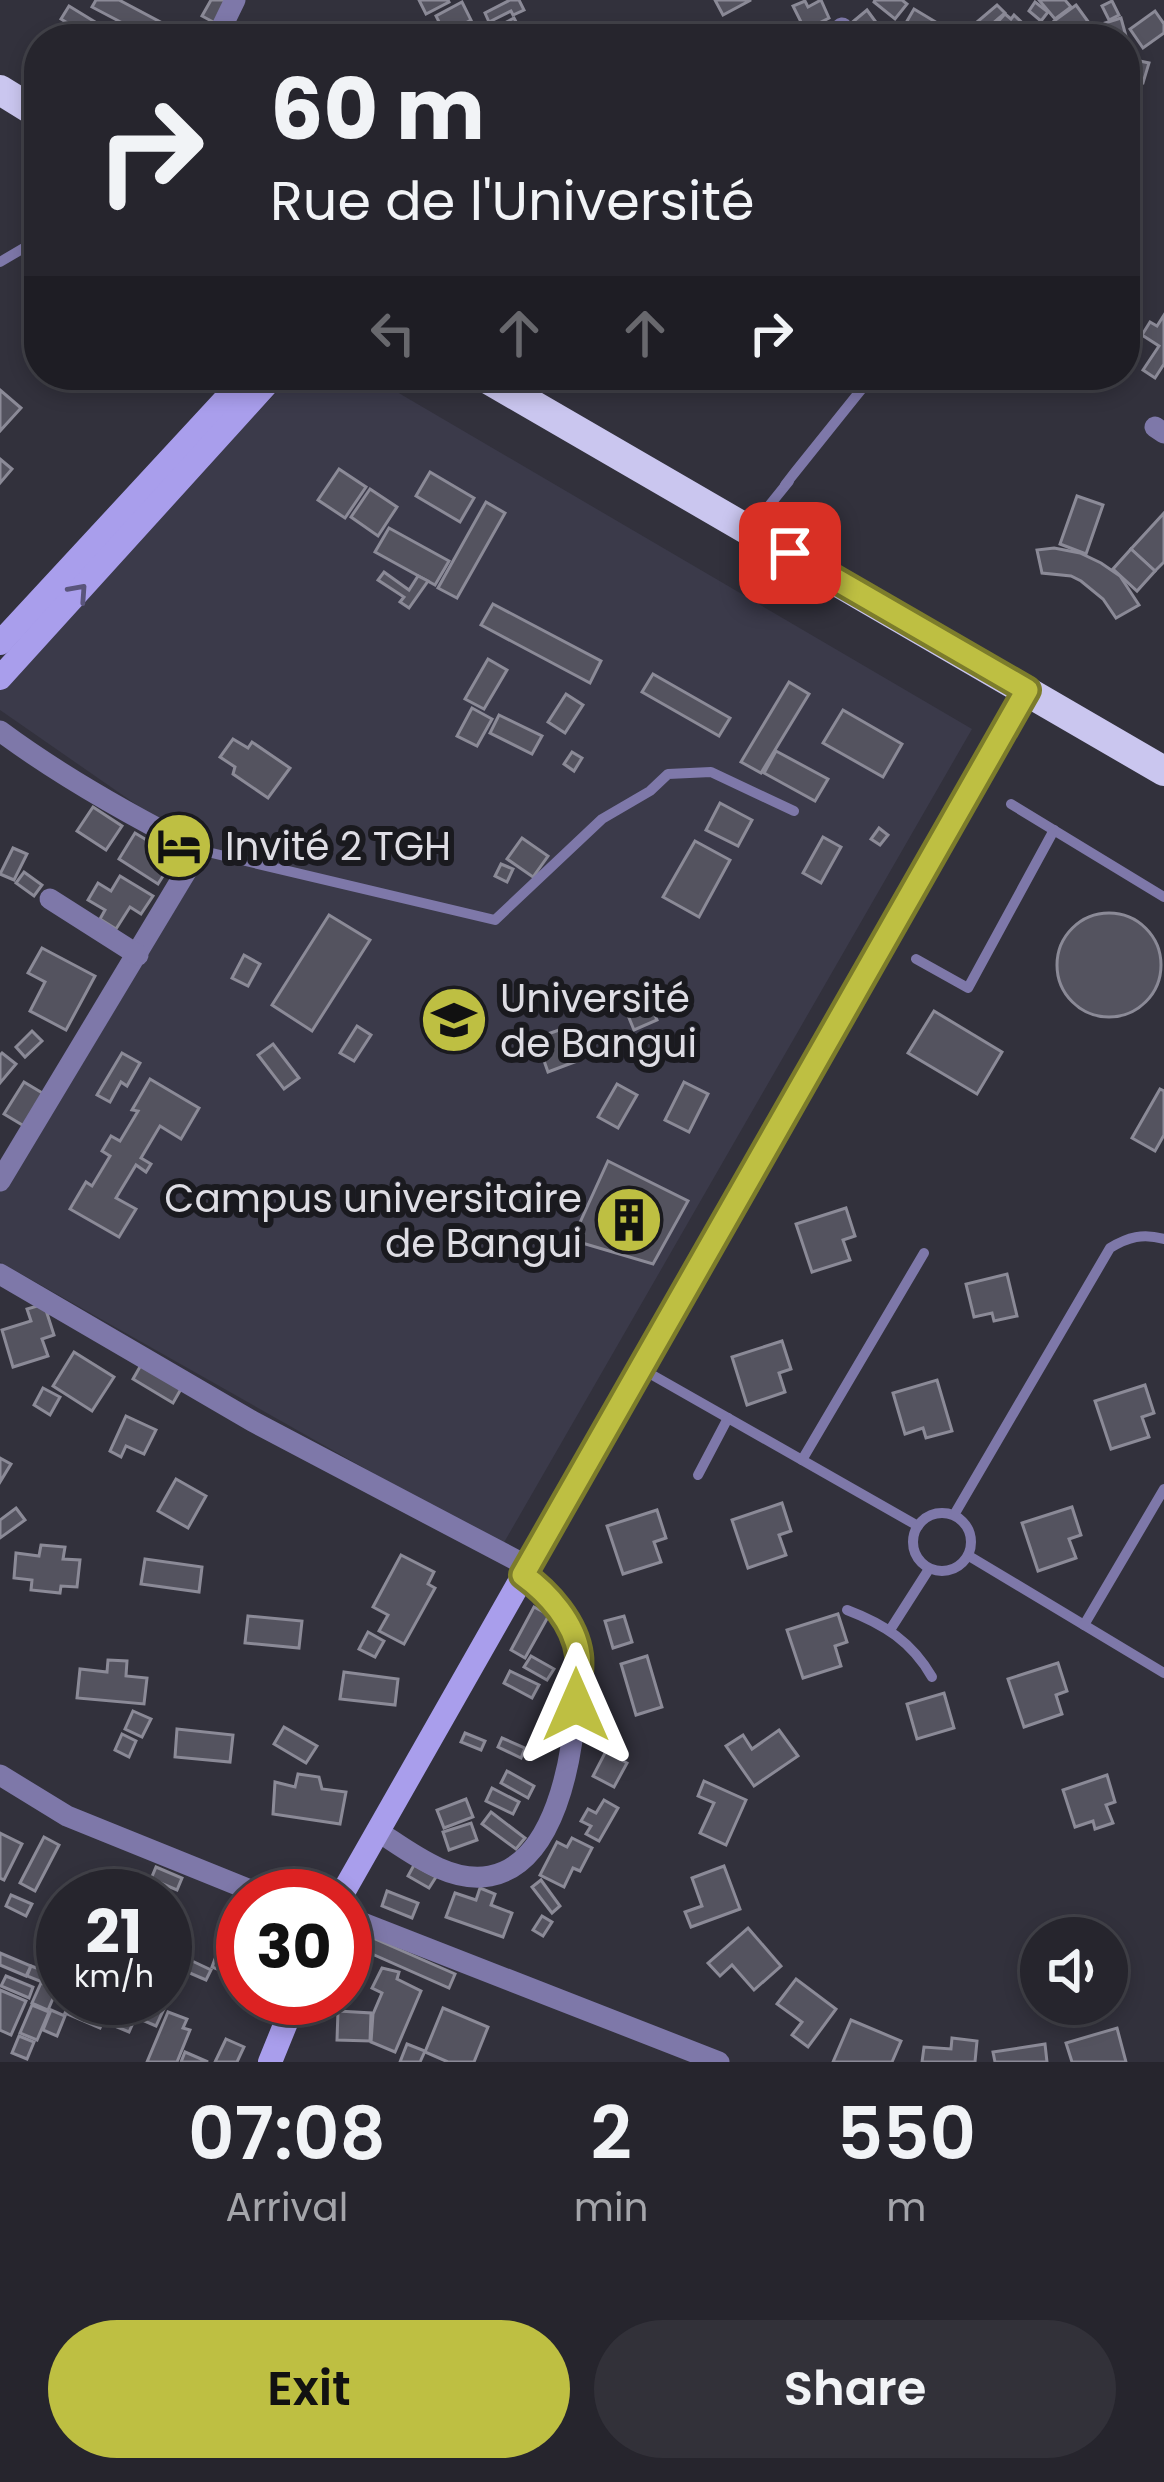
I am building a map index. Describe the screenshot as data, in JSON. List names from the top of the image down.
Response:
{
  "places": {
    "hotel": ["Invité 2 TGH"],
    "school or university": ["Université de Bangui"],
    "building": ["Campus universitaire de Bangui"]
  },
  "page": {
    "turn": ["60 m", "Rue de l'Université"],
    "speed": "21 km/h",
    "limit": "30",
    "eta": [
      "07:08",
      "Arrival",
      "2",
      "min",
      "550",
      "m"
    ],
    "buttons": ["Exit", "Share"]
  }
}
